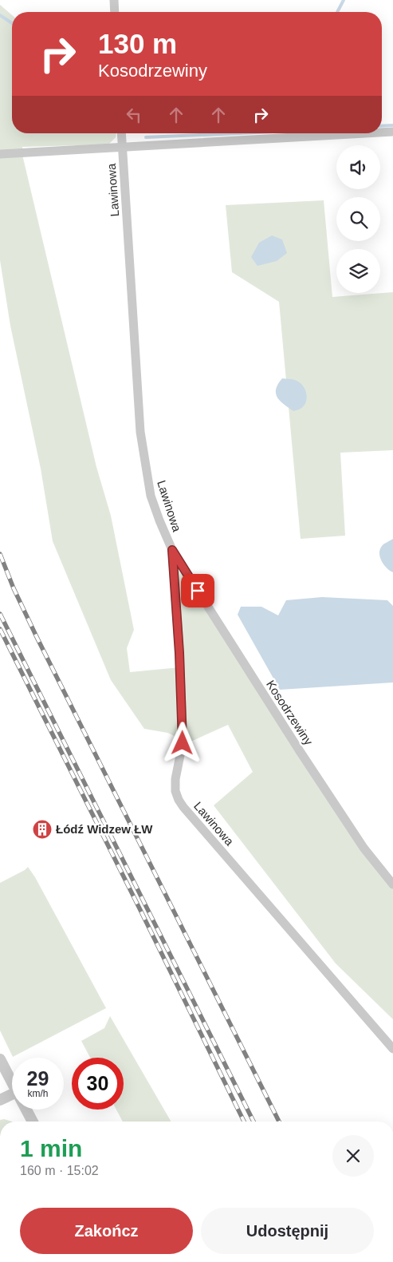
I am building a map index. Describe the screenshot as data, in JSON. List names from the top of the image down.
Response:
{
  "streets": {
    "street": ["Lawinowa", "Kosodrzewiny"]
  },
  "crossings": [
    ["Lawinowa", "Kosodrzewiny"]
  ],
  "places": {
    "building": ["Łódź Widzew ŁW"]
  },
  "page": {
    "turn": ["130 m", "Kosodrzewiny"],
    "speed": "29 km/h",
    "limit": "30",
    "heading": ["1 min", "160 m · 15:02"],
    "buttons": ["Zakończ", "Udostępnij"]
  }
}
